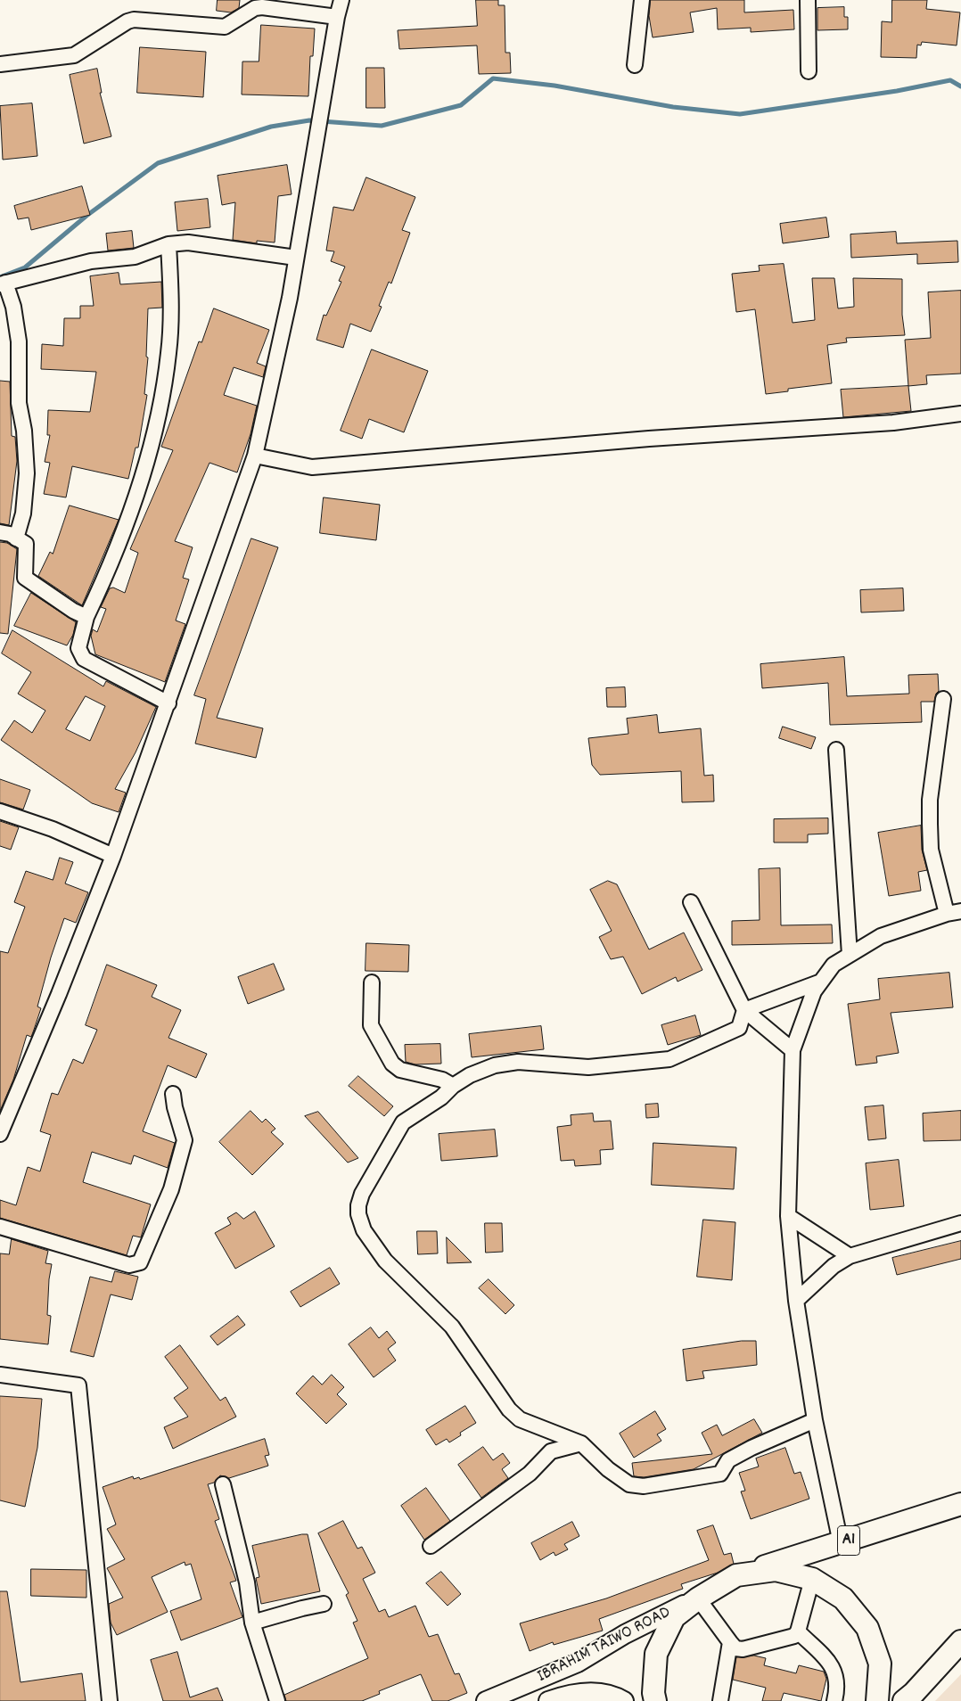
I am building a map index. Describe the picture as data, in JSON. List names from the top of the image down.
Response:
{
  "streets": {
    "highway": ["A1"],
    "main road": ["IBRAHIM TAIWO ROAD"]
  }
}
